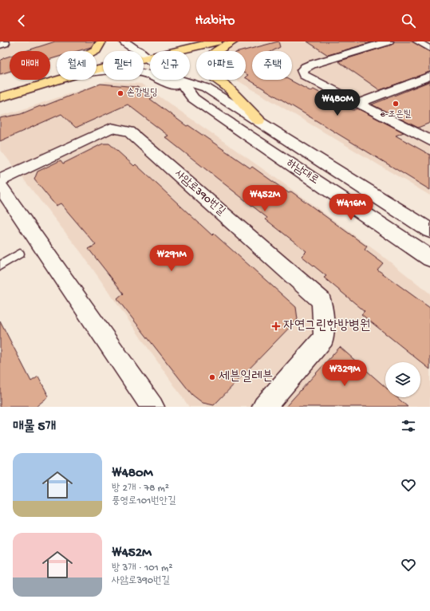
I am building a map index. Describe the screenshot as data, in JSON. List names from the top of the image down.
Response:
{
  "streets": {
    "main road": ["하남대로"],
    "street": ["사암로390번길"]
  },
  "places": {
    "other": ["손강빌딩", "e-조은빌", "세븐일레븐"],
    "health": ["자연그린한방병원"]
  },
  "page": {
    "header": "Habito",
    "chip": [
      "매매",
      "월세",
      "필터",
      "신규",
      "아파트",
      "주택"
    ],
    "price": [
      "₩480M",
      "₩452M",
      "₩416M",
      "₩291M",
      "₩329M"
    ],
    "heading": "매물 5개",
    "list": [
      {
        "name": "₩480M",
        "note": "방 2개 · 78 m² · 풍영로101번안길"
      },
      {
        "name": "₩452M",
        "note": "방 3개 · 101 m² · 사암로390번길"
      }
    ]
  }
}
